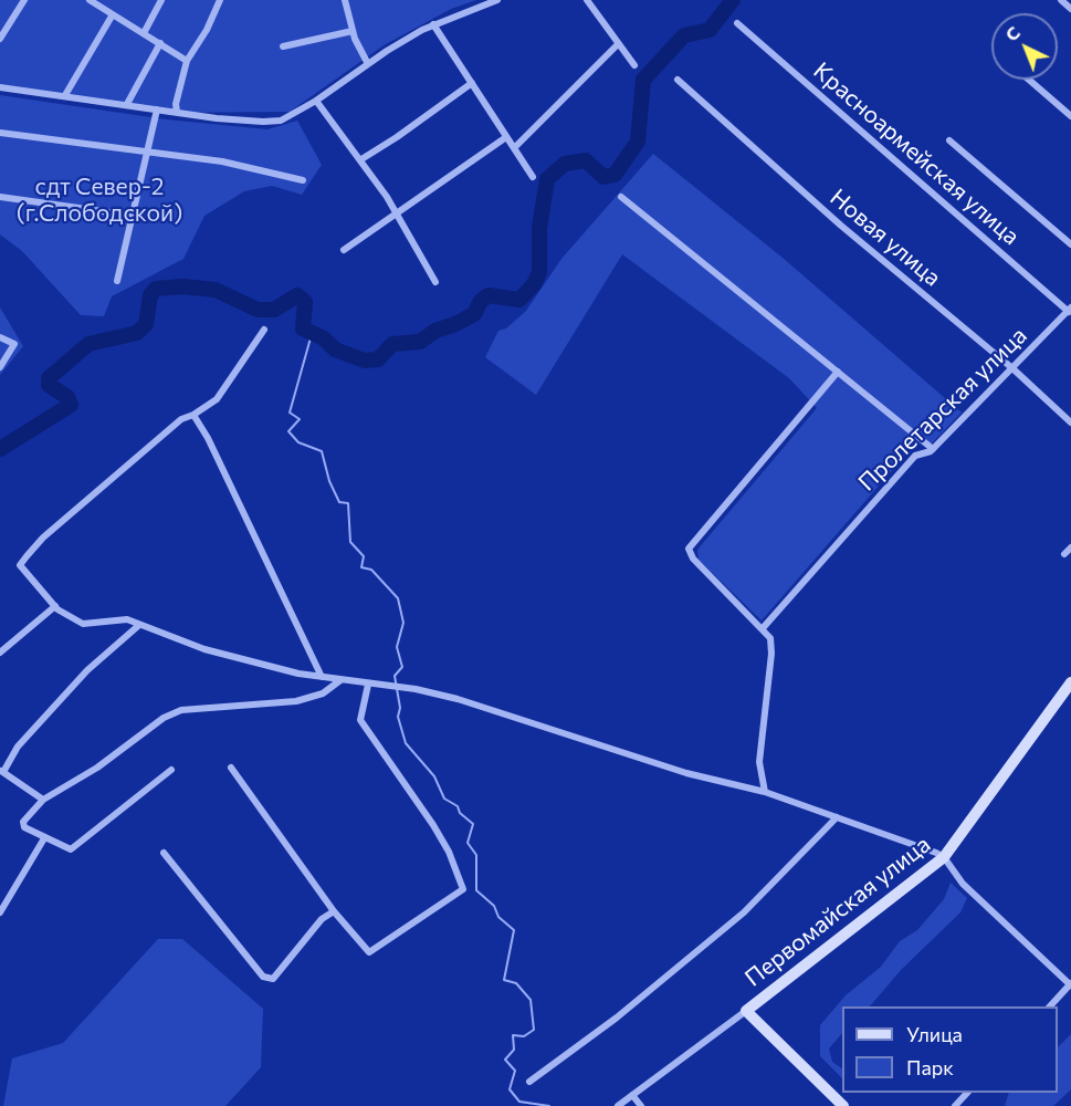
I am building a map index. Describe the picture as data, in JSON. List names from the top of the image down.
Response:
{
  "streets": {
    "street": [
      "Красноармейская улица",
      "Новая улица",
      "Пролетарская улица",
      "Первомайская улица"
    ]
  },
  "crossings": [
    ["Красноармейская улица", "Пролетарская улица"],
    ["Новая улица", "Пролетарская улица"]
  ],
  "parks": ["сдт Север-2 (г.Слободской)"],
  "legend": ["Улица", "Парк"],
  "north": "top left"
}
